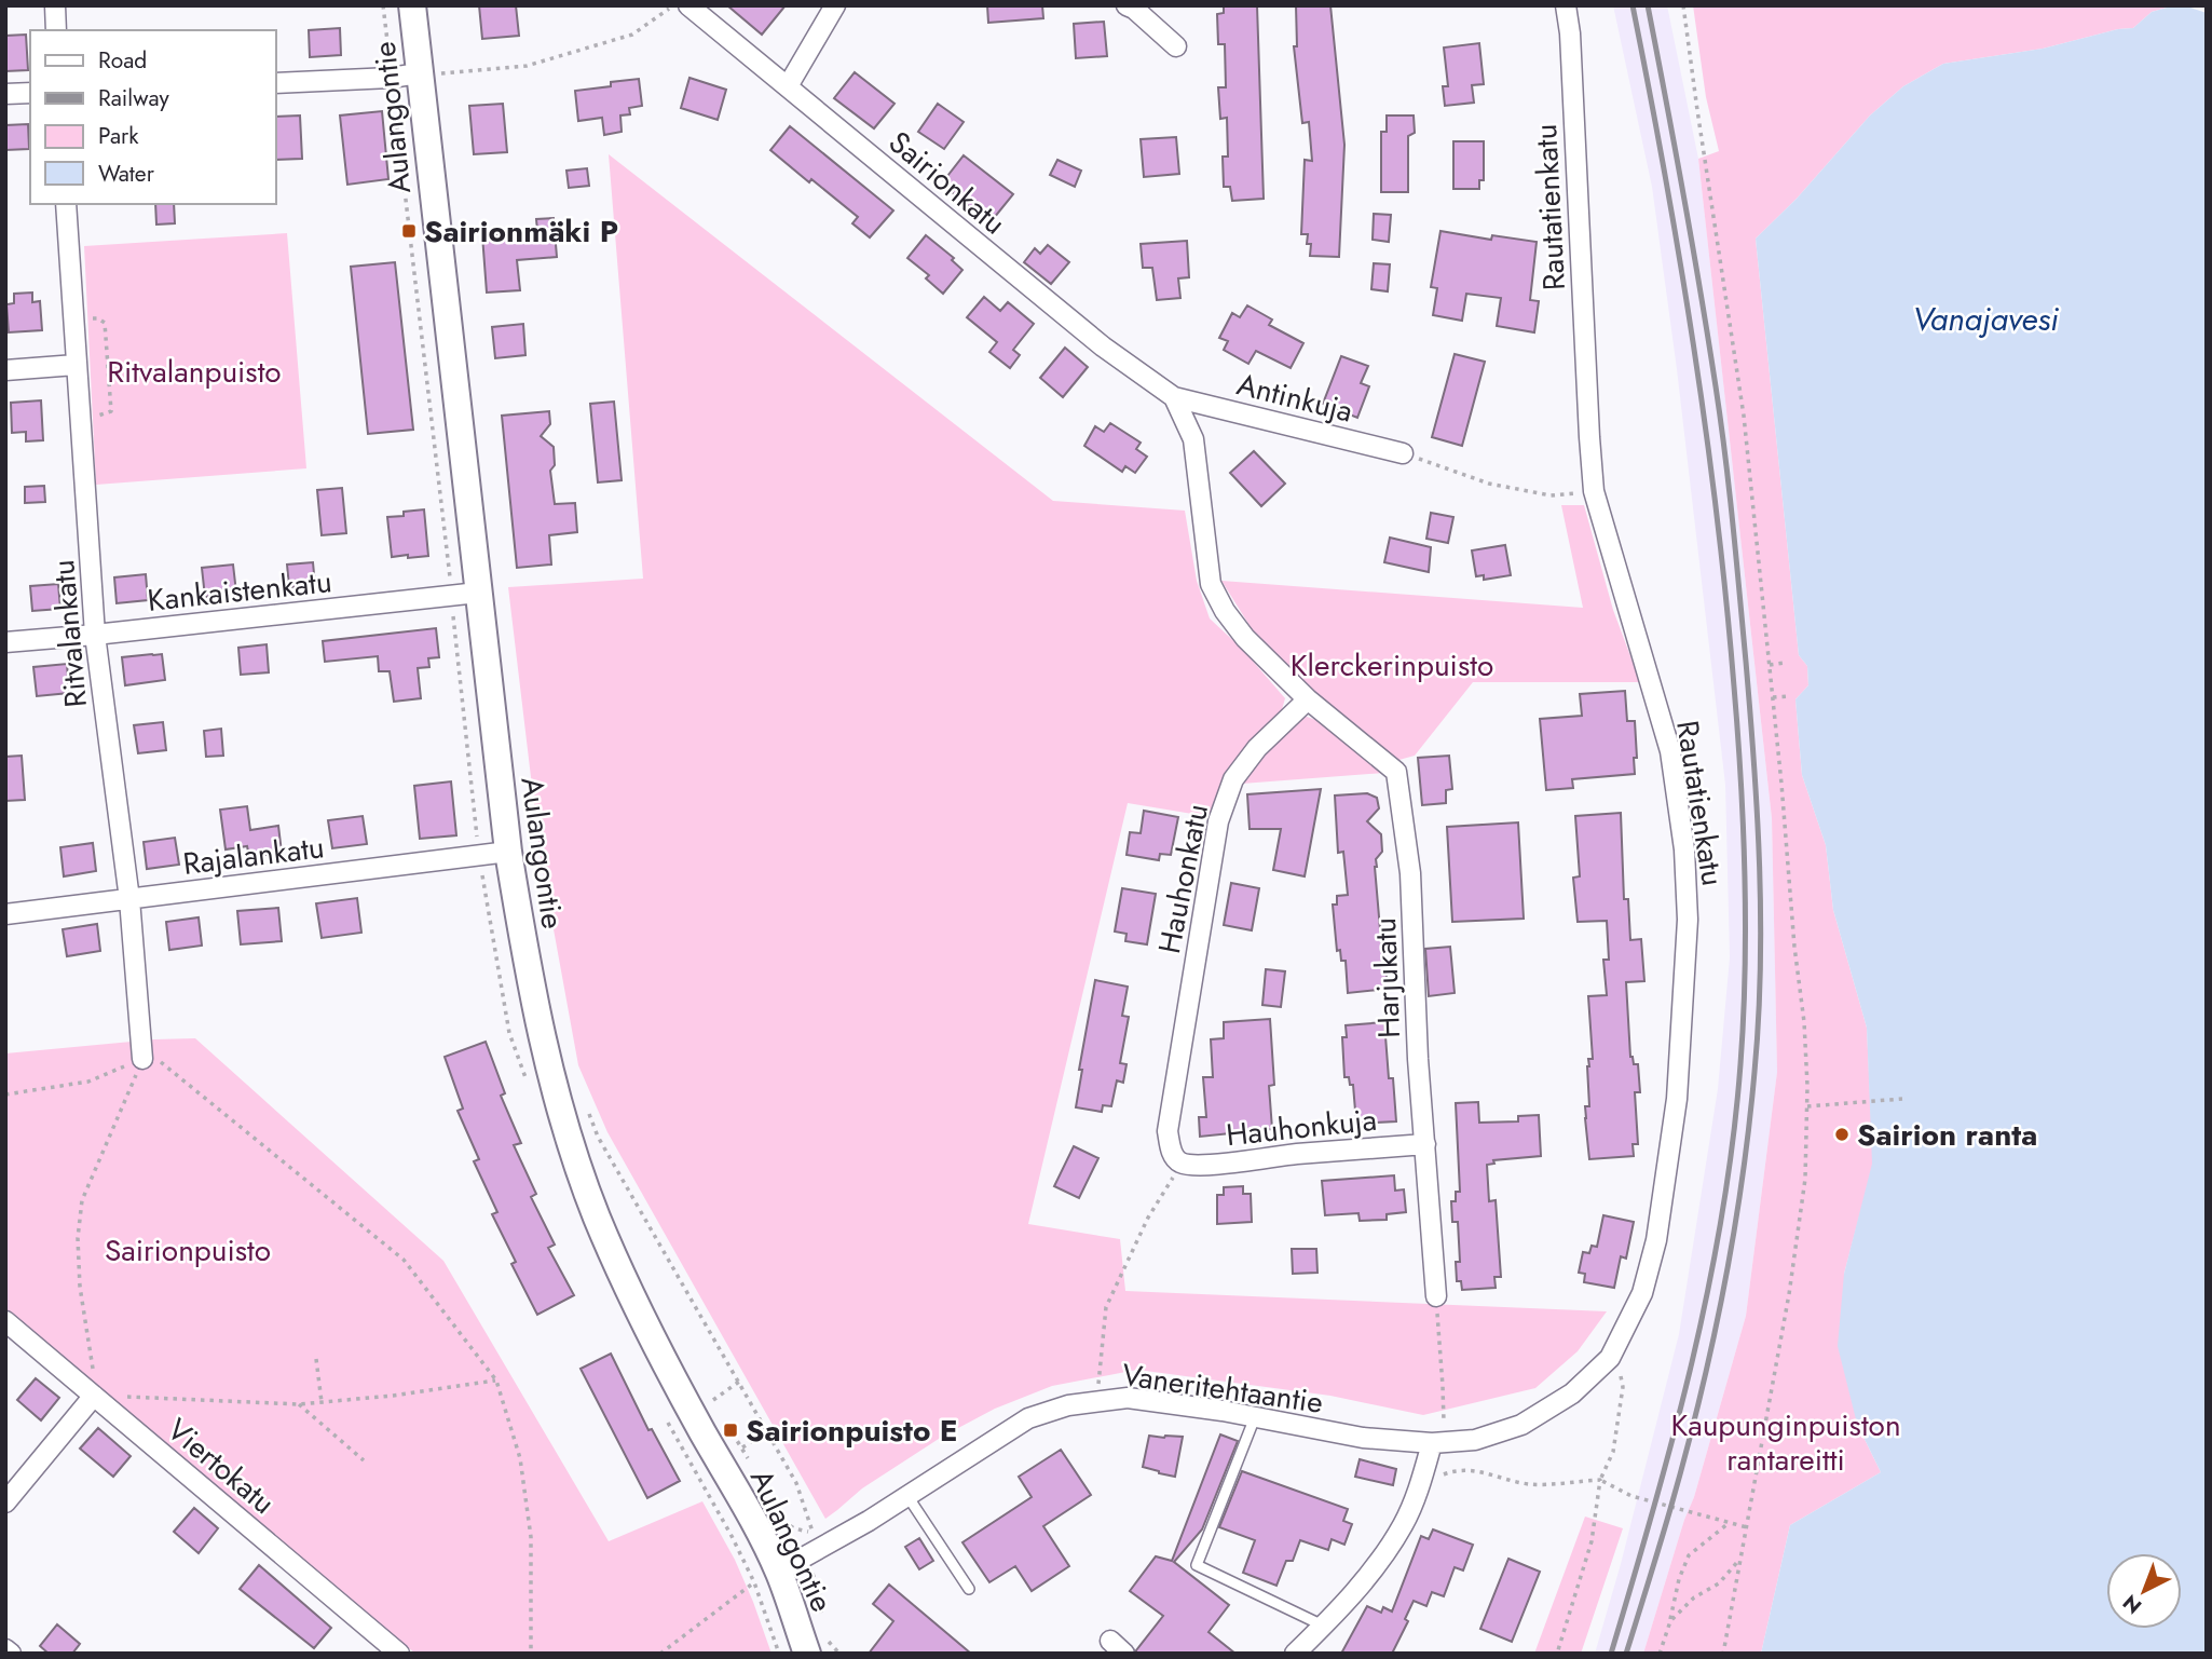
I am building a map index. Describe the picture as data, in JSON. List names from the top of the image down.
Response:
{
  "streets": {
    "main road": ["Aulangontie"],
    "street": [
      "Sairionkatu",
      "Rautatienkatu",
      "Antinkuja",
      "Kankaistenkatu",
      "Ritvalankatu",
      "Rajalankatu",
      "Hauhonkatu",
      "Harjukatu",
      "Hauhonkuja",
      "Vaneritehtaantie",
      "Viertokatu"
    ]
  },
  "crossings": [
    ["Aulangontie", "Kankaistenkatu"],
    ["Aulangontie", "Rajalankatu"],
    ["Aulangontie", "Vaneritehtaantie"],
    ["Sairionkatu", "Antinkuja"],
    ["Rautatienkatu", "Vaneritehtaantie"],
    ["Kankaistenkatu", "Ritvalankatu"],
    ["Ritvalankatu", "Rajalankatu"],
    ["Hauhonkatu", "Harjukatu"],
    ["Hauhonkatu", "Hauhonkuja"],
    ["Harjukatu", "Hauhonkuja"]
  ],
  "water": ["Vanajavesi"],
  "parks": [
    "Ritvalanpuisto",
    "Klerckerinpuisto",
    "Sairionpuisto",
    "Kaupunginpuiston rantareitti"
  ],
  "places": {
    "transit": ["Sairionmäki P", "Sairionpuisto E"],
    "other": ["Sairion ranta"]
  },
  "legend": [
    "Road",
    "Railway",
    "Park",
    "Water"
  ],
  "north": "bottom left"
}
